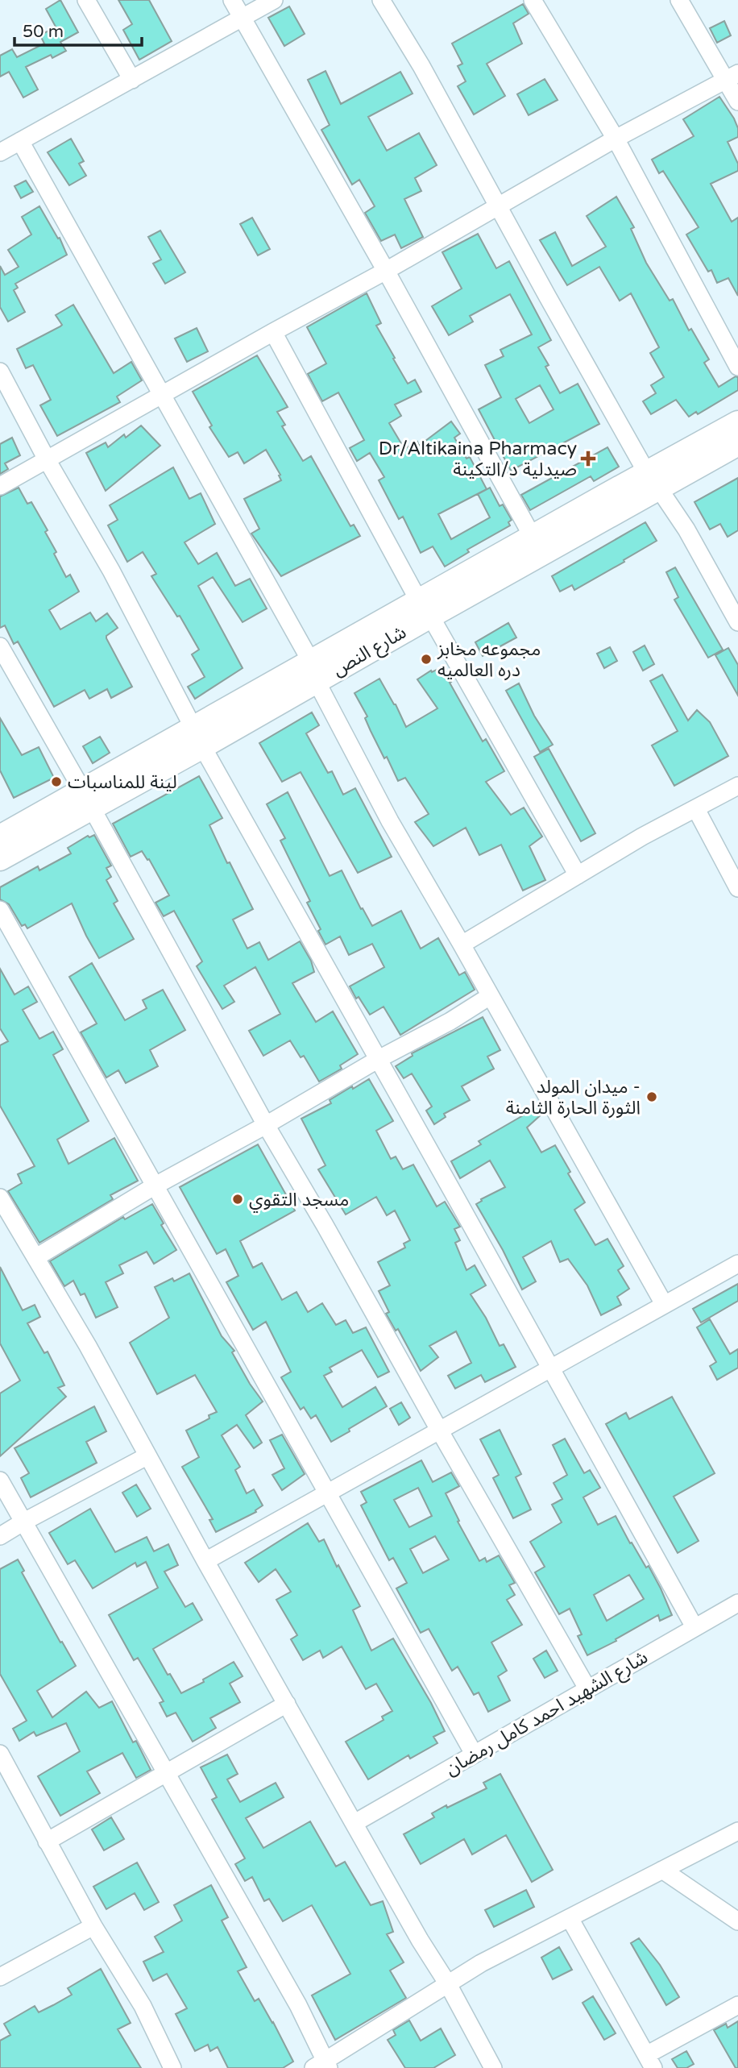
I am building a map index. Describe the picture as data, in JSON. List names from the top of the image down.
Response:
{
  "streets": {
    "main road": ["شارع النص"],
    "street": ["شارع الشهيد احمد كامل رمضان"]
  },
  "places": {
    "health": ["Dr/Altikaina Pharmacy صيدلية د/التكينة"],
    "other": [
      "مجموعه مخابز دره العالميه",
      "لينة للمناسبات",
      "ميدان المولد - الثورة الحارة الثامنة",
      "مسجد التقوي"
    ]
  },
  "scale_bar": "50 m"
}
